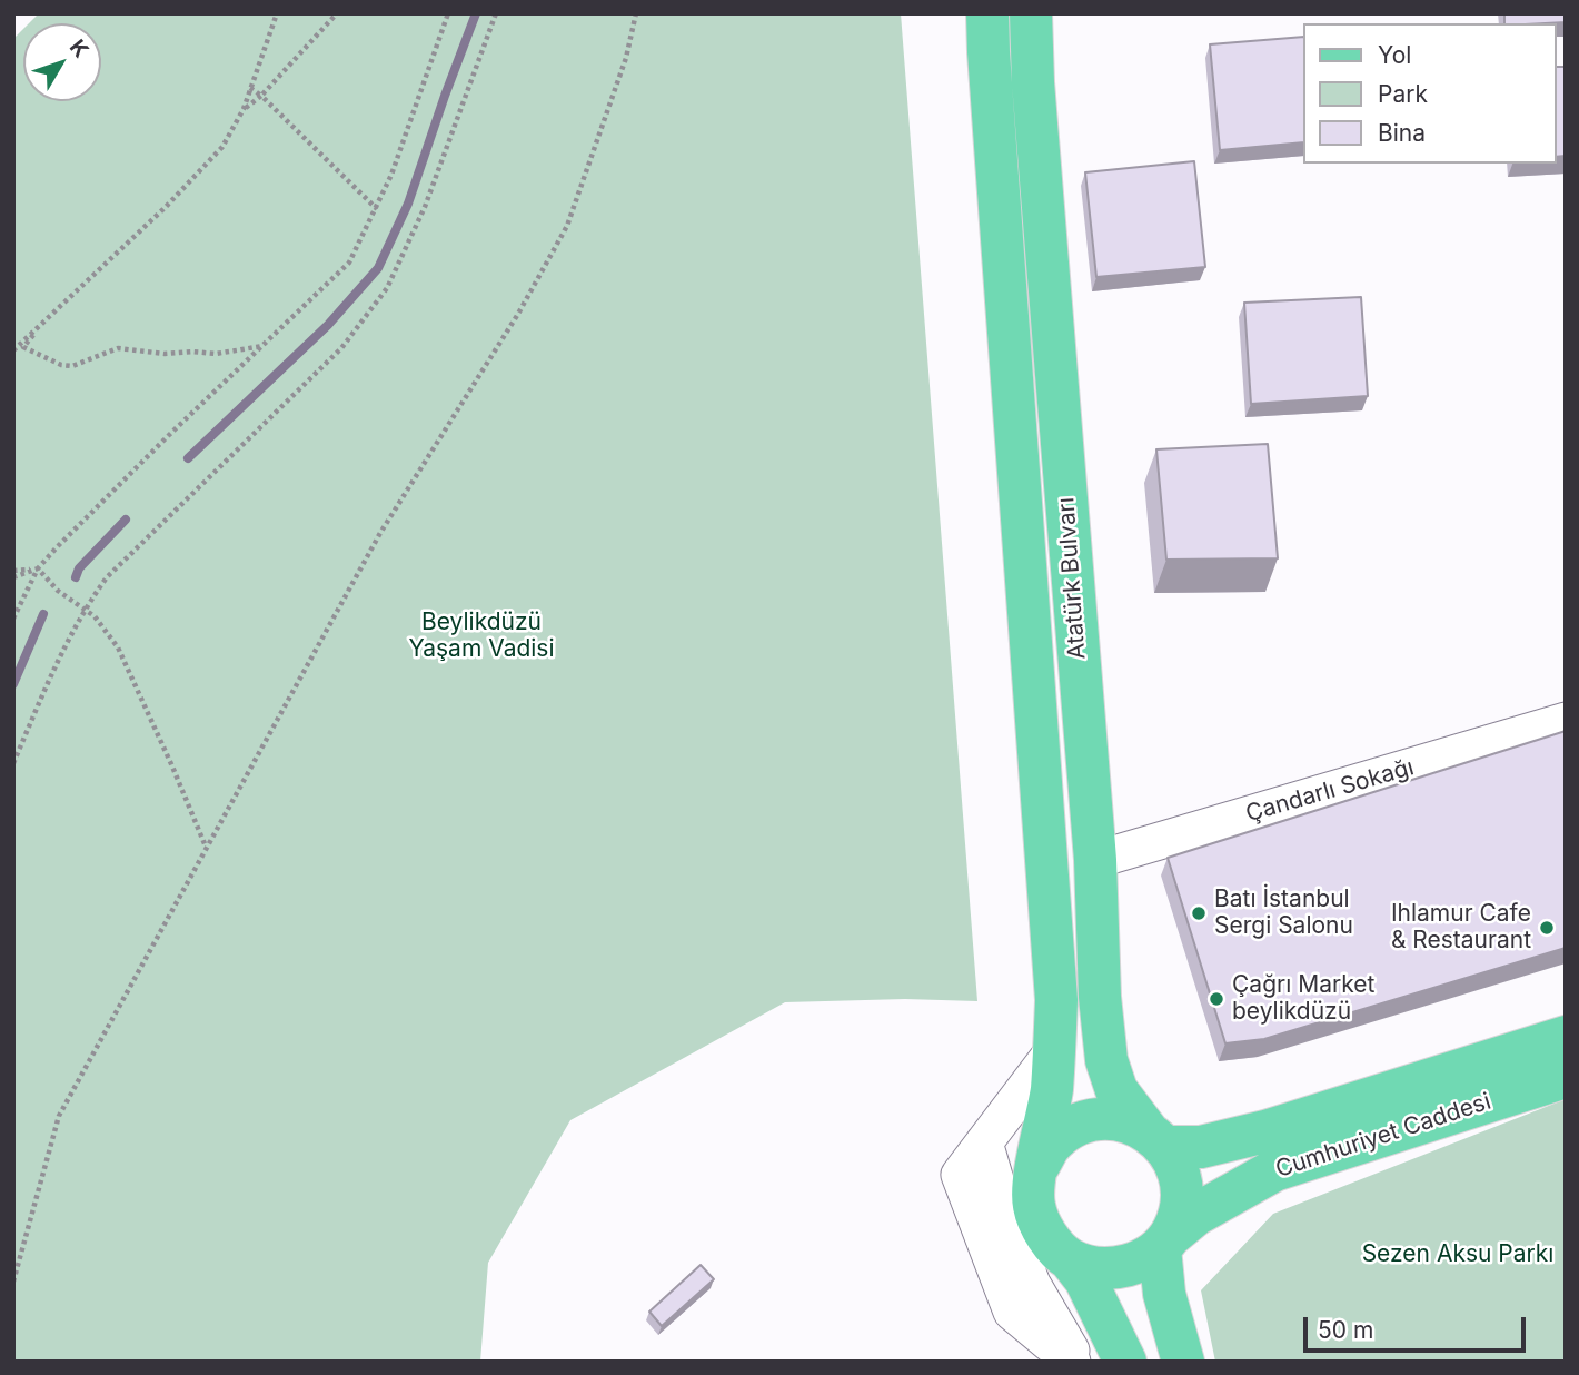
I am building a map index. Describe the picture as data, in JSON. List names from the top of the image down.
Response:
{
  "streets": {
    "main road": ["Atatürk Bulvarı", "Cumhuriyet Caddesi"],
    "street": ["Çandarlı Sokağı"]
  },
  "crossings": [
    ["Atatürk Bulvarı", "Çandarlı Sokağı"],
    ["Atatürk Bulvarı", "Cumhuriyet Caddesi"]
  ],
  "parks": ["Beylikdüzü Yaşam Vadisi", "Sezen Aksu Parkı"],
  "places": ["Batı İstanbul Sergi Salonu", "Ihlamur Cafe & Restaurant", "Çağrı Market beylikdüzü"],
  "legend": ["Yol", "Park", "Bina"],
  "scale_bar": "50 m",
  "north": "top right"
}
